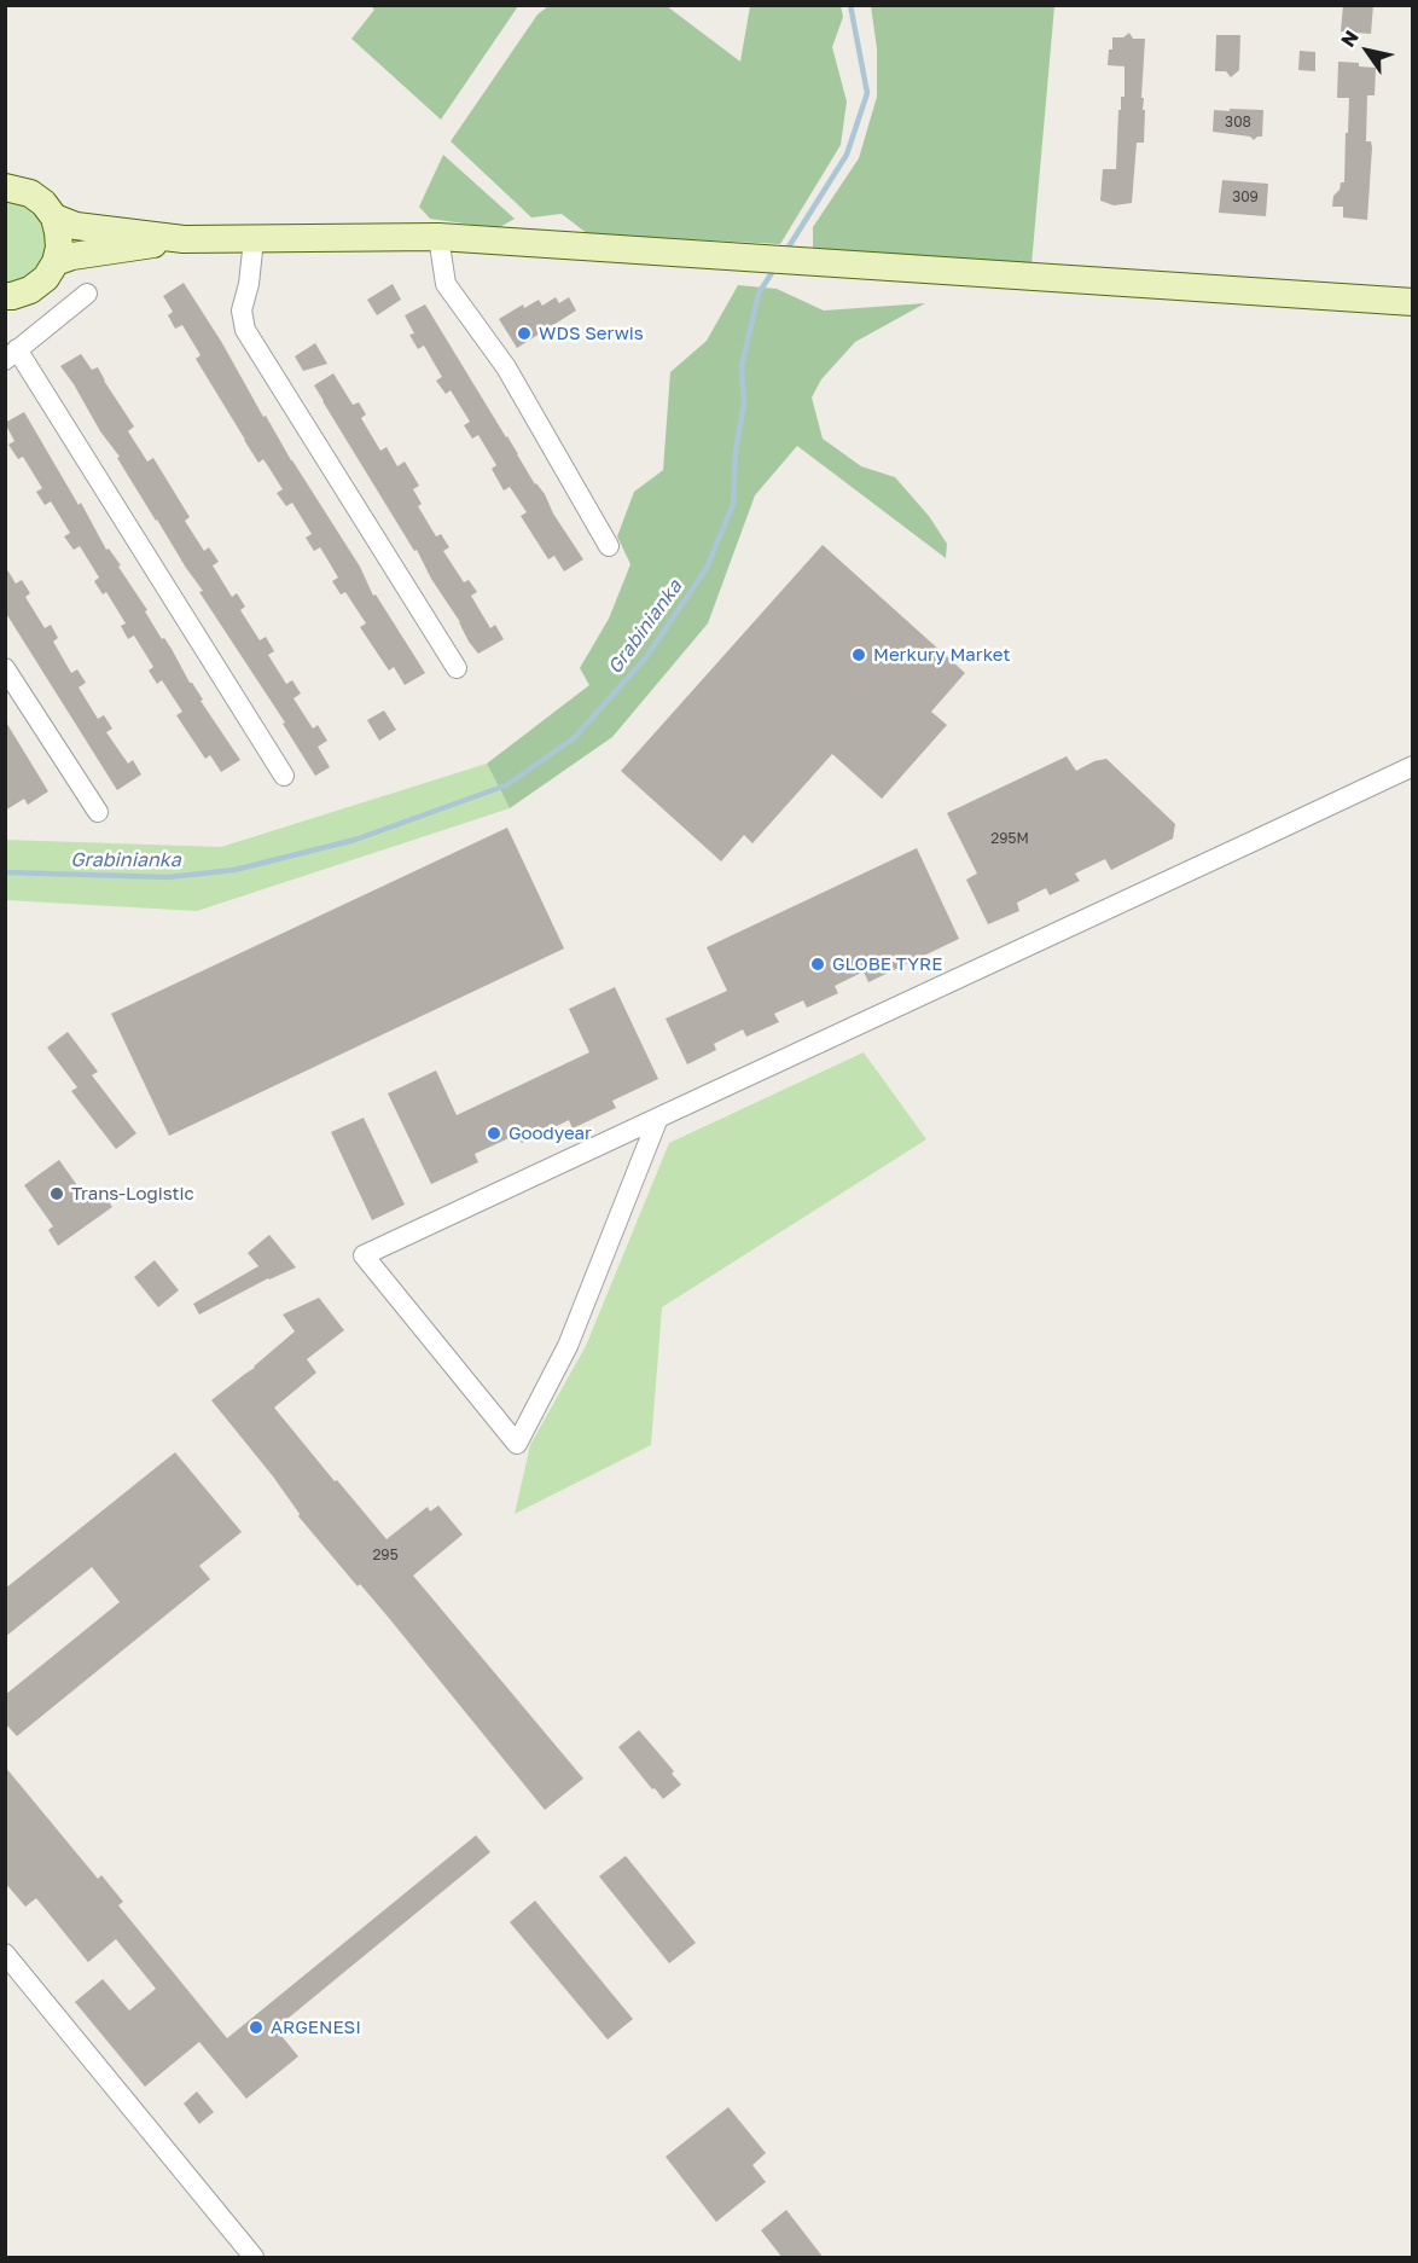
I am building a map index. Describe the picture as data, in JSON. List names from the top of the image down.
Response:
{
  "water": ["Grabinianka"],
  "places": [
    "WDS Serwis",
    "Merkury Market",
    "GLOBE TYRE",
    "Goodyear",
    "Trans-Logistic",
    "ARGENESI"
  ],
  "house_numbers": [
    "308",
    "309",
    "295M",
    "295"
  ],
  "north": "top left"
}
